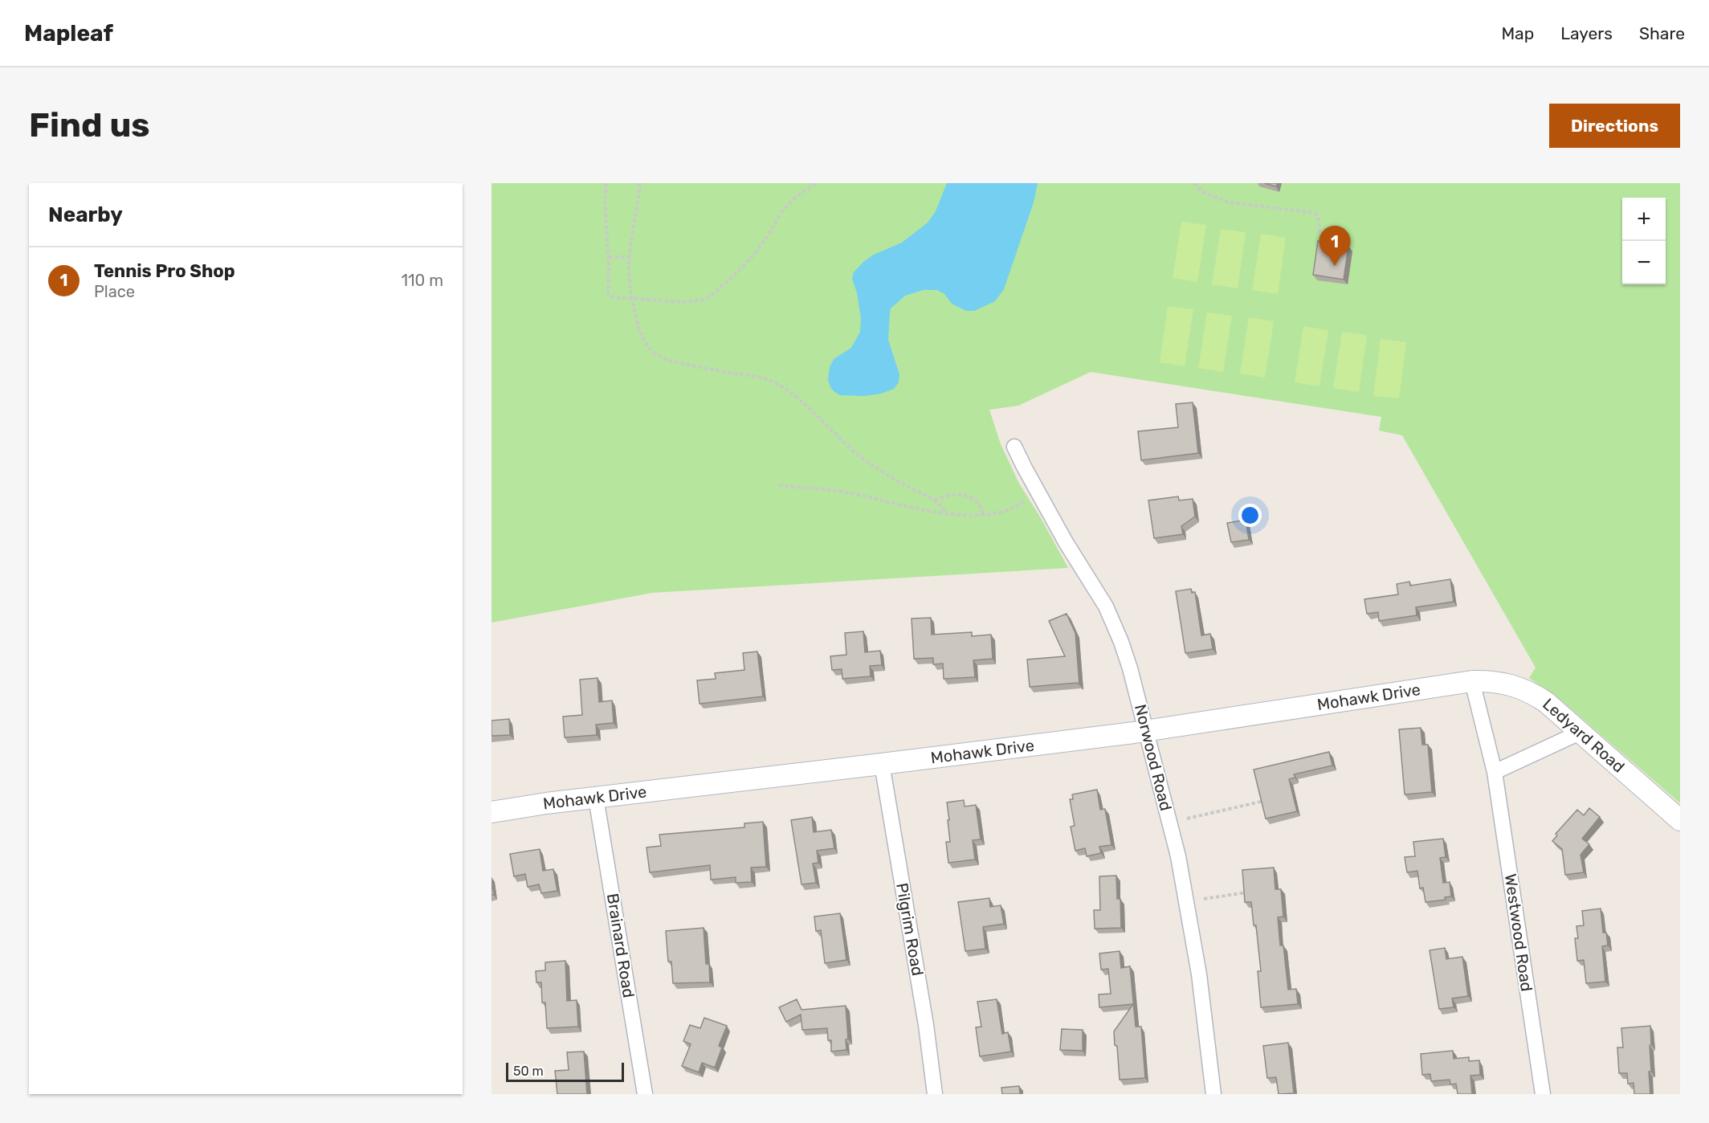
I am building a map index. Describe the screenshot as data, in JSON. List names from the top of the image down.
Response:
{
  "streets": {
    "street": [
      "Mohawk Drive",
      "Ledyard Road",
      "Norwood Road",
      "Pilgrim Road",
      "Westwood Road",
      "Brainard Road"
    ]
  },
  "crossings": [
    ["Mohawk Drive", "Ledyard Road"],
    ["Mohawk Drive", "Norwood Road"],
    ["Mohawk Drive", "Pilgrim Road"],
    ["Mohawk Drive", "Westwood Road"],
    ["Mohawk Drive", "Brainard Road"],
    ["Ledyard Road", "Westwood Road"]
  ],
  "scale_bar": "50 m",
  "page": {
    "header": "Mapleaf",
    "nav": ["Map", "Layers", "Share"],
    "buttons": "Directions",
    "title": "Find us",
    "heading": "Nearby",
    "map_buttons": ["+", "−"],
    "pins": "1",
    "list": [
      {
        "mark": "1",
        "name": "Tennis Pro Shop",
        "note": "Place",
        "value": "110 m"
      }
    ],
    "scale": "50 m"
  }
}
